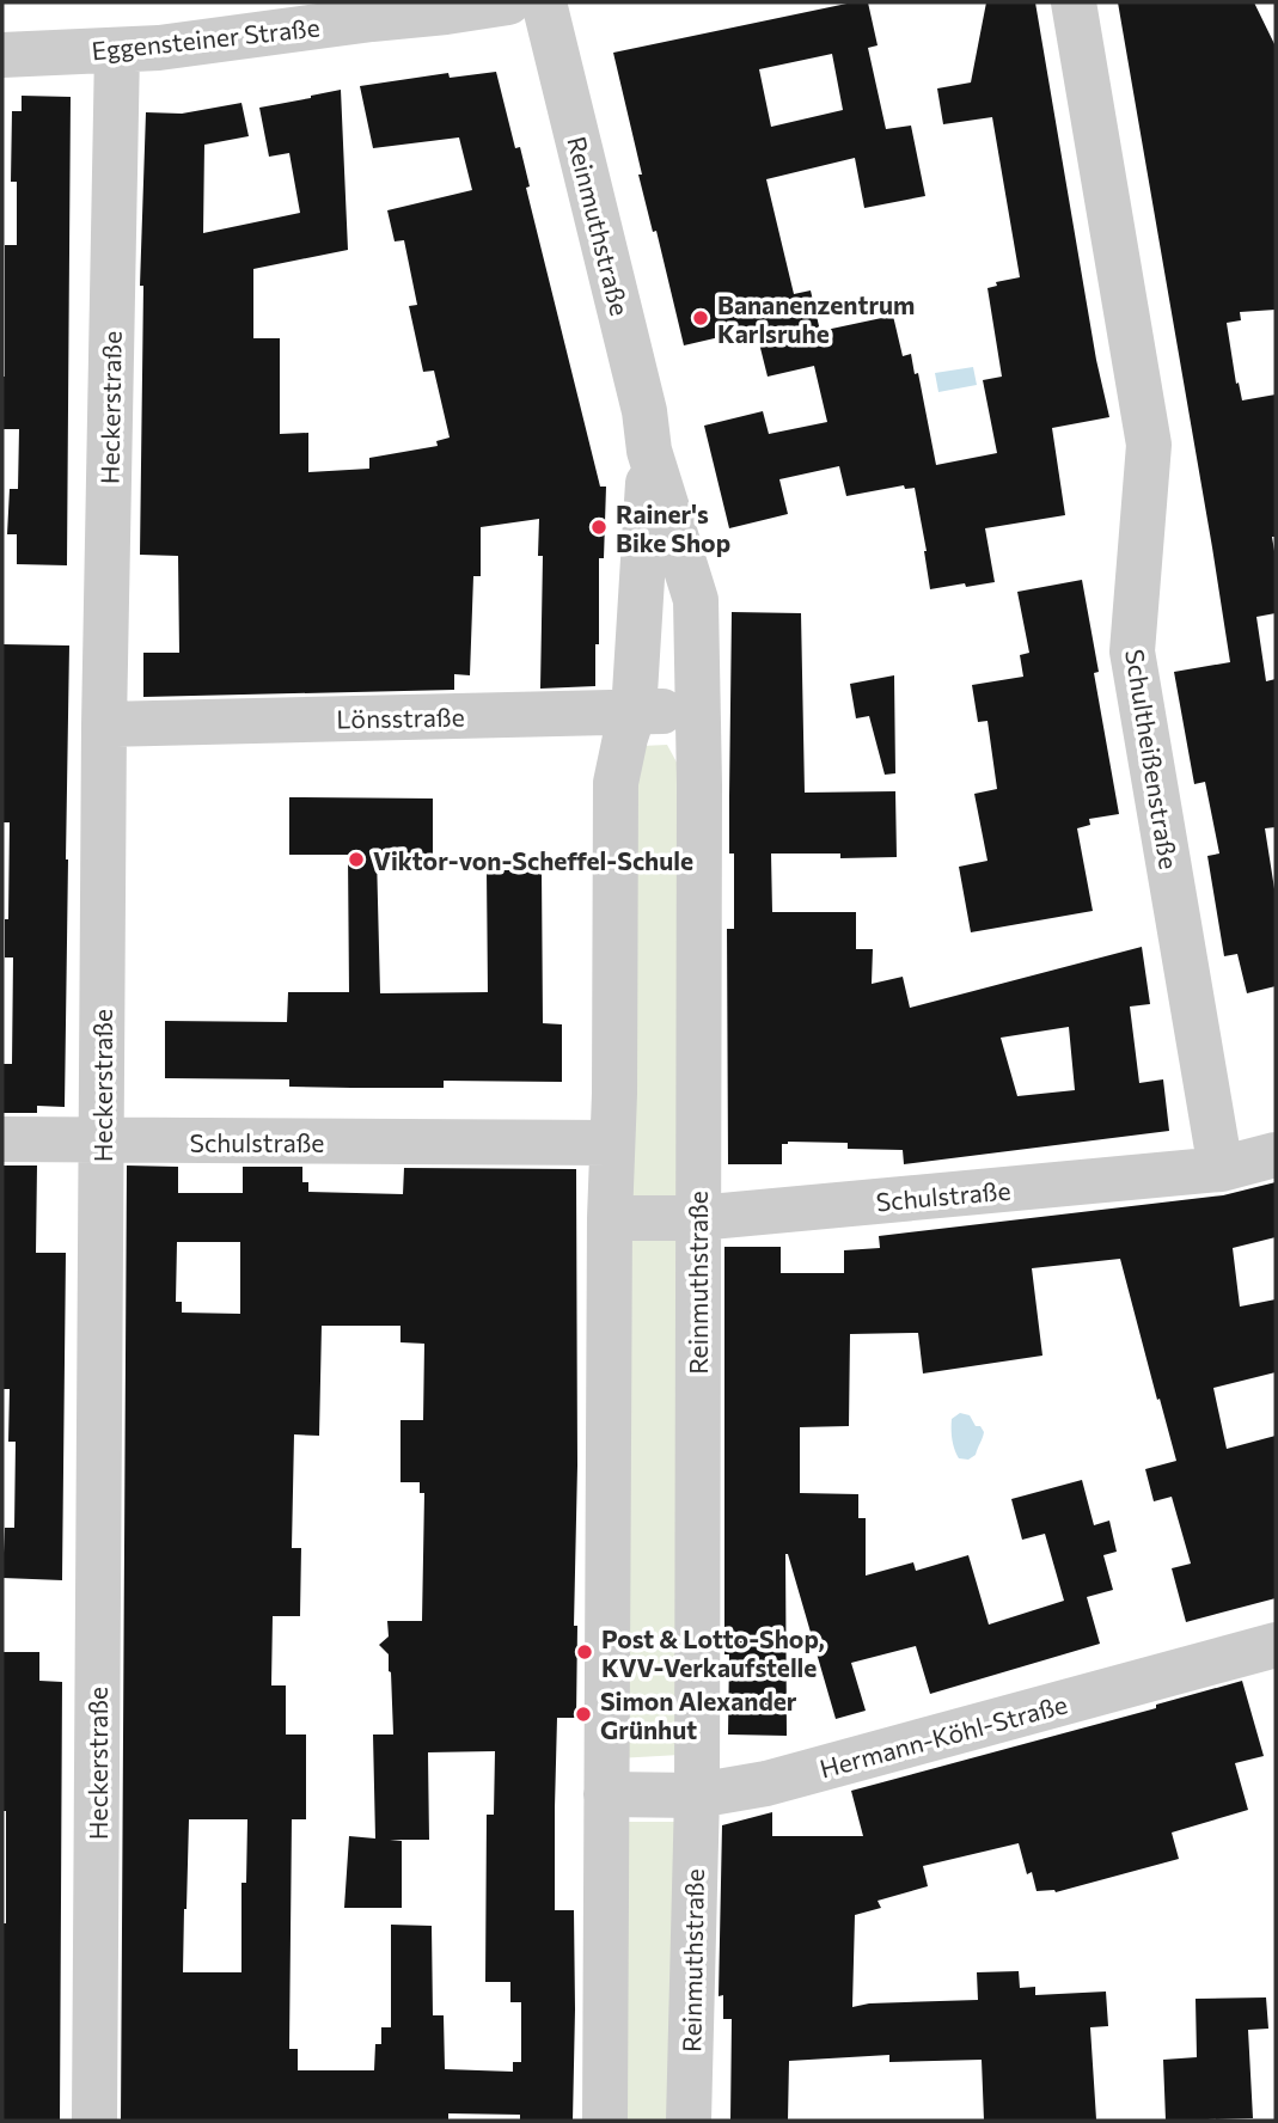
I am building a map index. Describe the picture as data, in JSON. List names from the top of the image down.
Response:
{
  "streets": {
    "street": [
      "Eggensteiner Straße",
      "Reinmuthstraße",
      "Heckerstraße",
      "Lönsstraße",
      "Schultheißenstraße",
      "Schulstraße",
      "Hermann-Köhl-Straße"
    ]
  },
  "crossings": [
    ["Eggensteiner Straße", "Heckerstraße"],
    ["Reinmuthstraße", "Lönsstraße"],
    ["Reinmuthstraße", "Schulstraße"],
    ["Reinmuthstraße", "Hermann-Köhl-Straße"],
    ["Heckerstraße", "Lönsstraße"],
    ["Heckerstraße", "Schulstraße"],
    ["Schultheißenstraße", "Schulstraße"]
  ],
  "places": [
    "Bananenzentrum Karlsruhe",
    "Rainer's Bike Shop",
    "Viktor-von-Scheffel-Schule",
    "Post & Lotto-Shop, KVV-Verkaufstelle",
    "Simon Alexander Grünhut"
  ]
}
